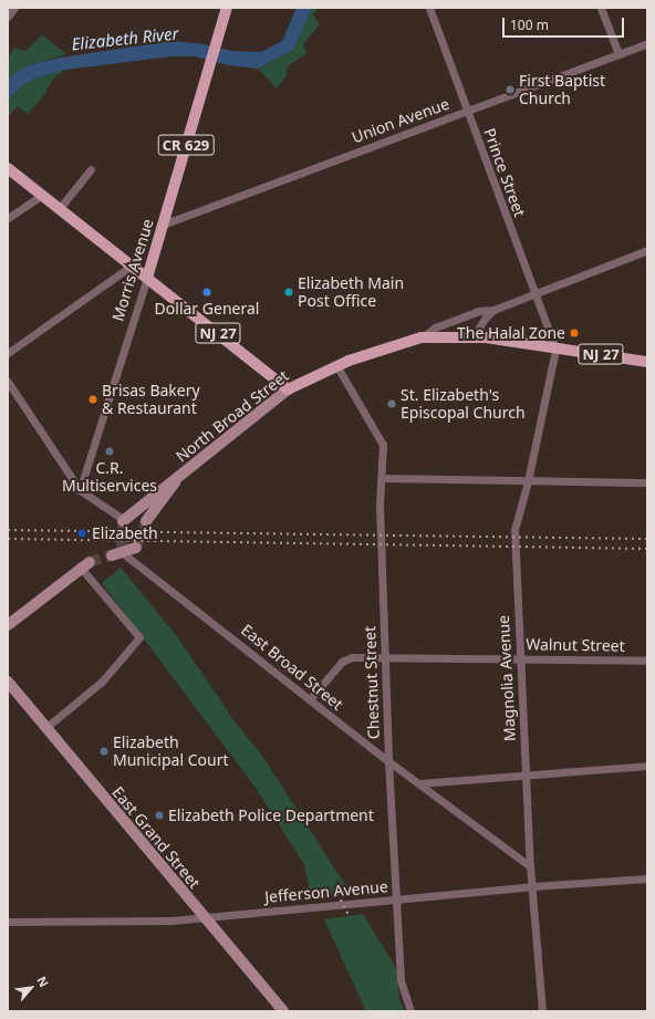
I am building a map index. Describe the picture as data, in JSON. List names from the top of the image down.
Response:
{
  "streets": {
    "main road": [
      "CR 629",
      "Morris Avenue",
      "NJ 27",
      "North Broad Street"
    ],
    "street": [
      "Union Avenue",
      "Prince Street",
      "Walnut Street",
      "East Broad Street",
      "Magnolia Avenue",
      "Chestnut Street",
      "East Grand Street",
      "Jefferson Avenue"
    ]
  },
  "crossings": [
    ["Union Avenue", "Prince Street"],
    ["Union Avenue", "Morris Avenue"],
    ["Prince Street", "North Broad Street"],
    ["Prince Street", "Magnolia Avenue"],
    ["Morris Avenue", "NJ 27"],
    ["NJ 27", "North Broad Street"],
    ["North Broad Street", "Magnolia Avenue"],
    ["North Broad Street", "Chestnut Street"],
    ["Walnut Street", "East Broad Street"],
    ["Walnut Street", "Magnolia Avenue"],
    ["Walnut Street", "Chestnut Street"],
    ["East Broad Street", "Magnolia Avenue"],
    ["East Broad Street", "Chestnut Street"],
    ["Magnolia Avenue", "Jefferson Avenue"],
    ["Chestnut Street", "Jefferson Avenue"],
    ["East Grand Street", "Jefferson Avenue"]
  ],
  "water": ["Elizabeth River"],
  "places": [
    "First Baptist Church",
    "Dollar General",
    "Elizabeth Main Post Office",
    "The Halal Zone",
    "Brisas Bakery & Restaurant",
    "St. Elizabeth's Episcopal Church",
    "C.R. Multiservices",
    "Elizabeth",
    "Elizabeth Municipal Court",
    "Elizabeth Police Department"
  ],
  "scale_bar": "100 m",
  "north": "top right"
}
